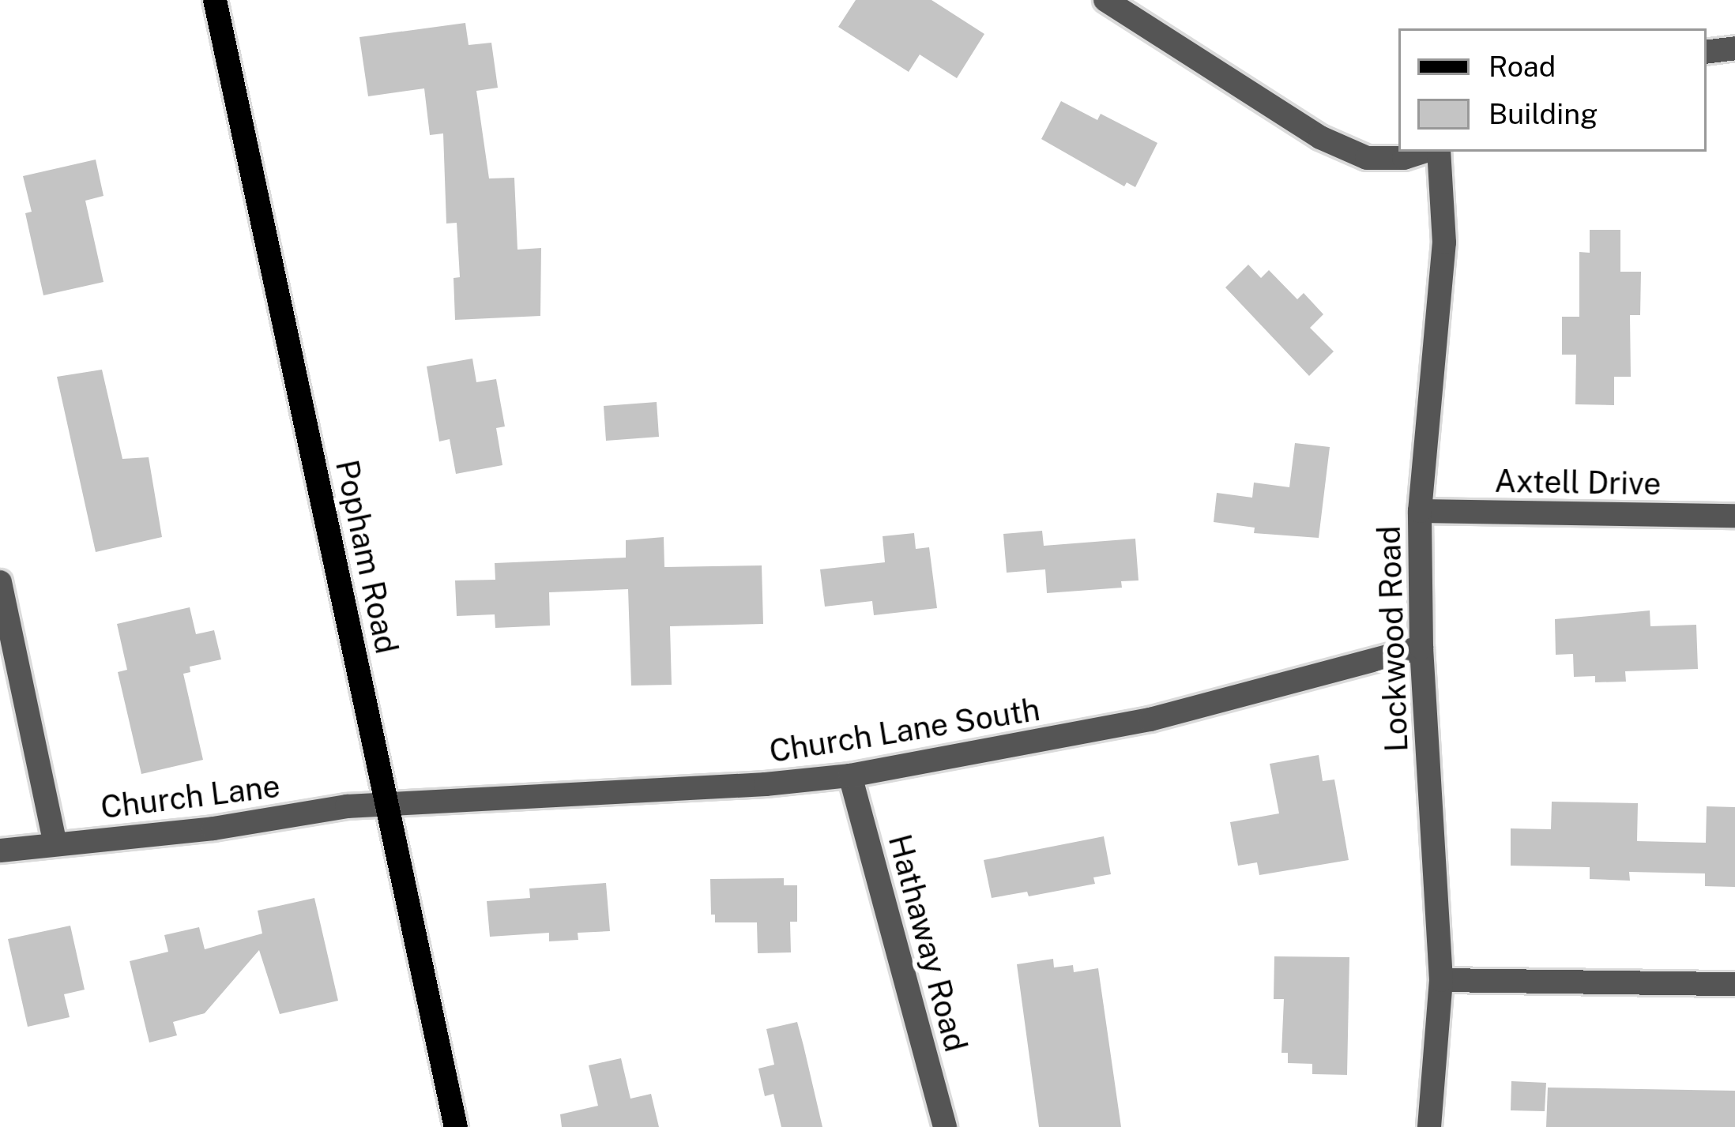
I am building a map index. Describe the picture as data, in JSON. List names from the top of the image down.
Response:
{
  "streets": {
    "main road": ["Popham Road"],
    "street": [
      "Axtell Drive",
      "Lockwood Road",
      "Church Lane South",
      "Church Lane",
      "Hathaway Road"
    ]
  },
  "crossings": [
    ["Axtell Drive", "Lockwood Road"],
    ["Popham Road", "Church Lane South"],
    ["Popham Road", "Church Lane"],
    ["Lockwood Road", "Church Lane South"],
    ["Church Lane South", "Church Lane"],
    ["Church Lane South", "Hathaway Road"]
  ],
  "legend": ["Road", "Building"]
}
